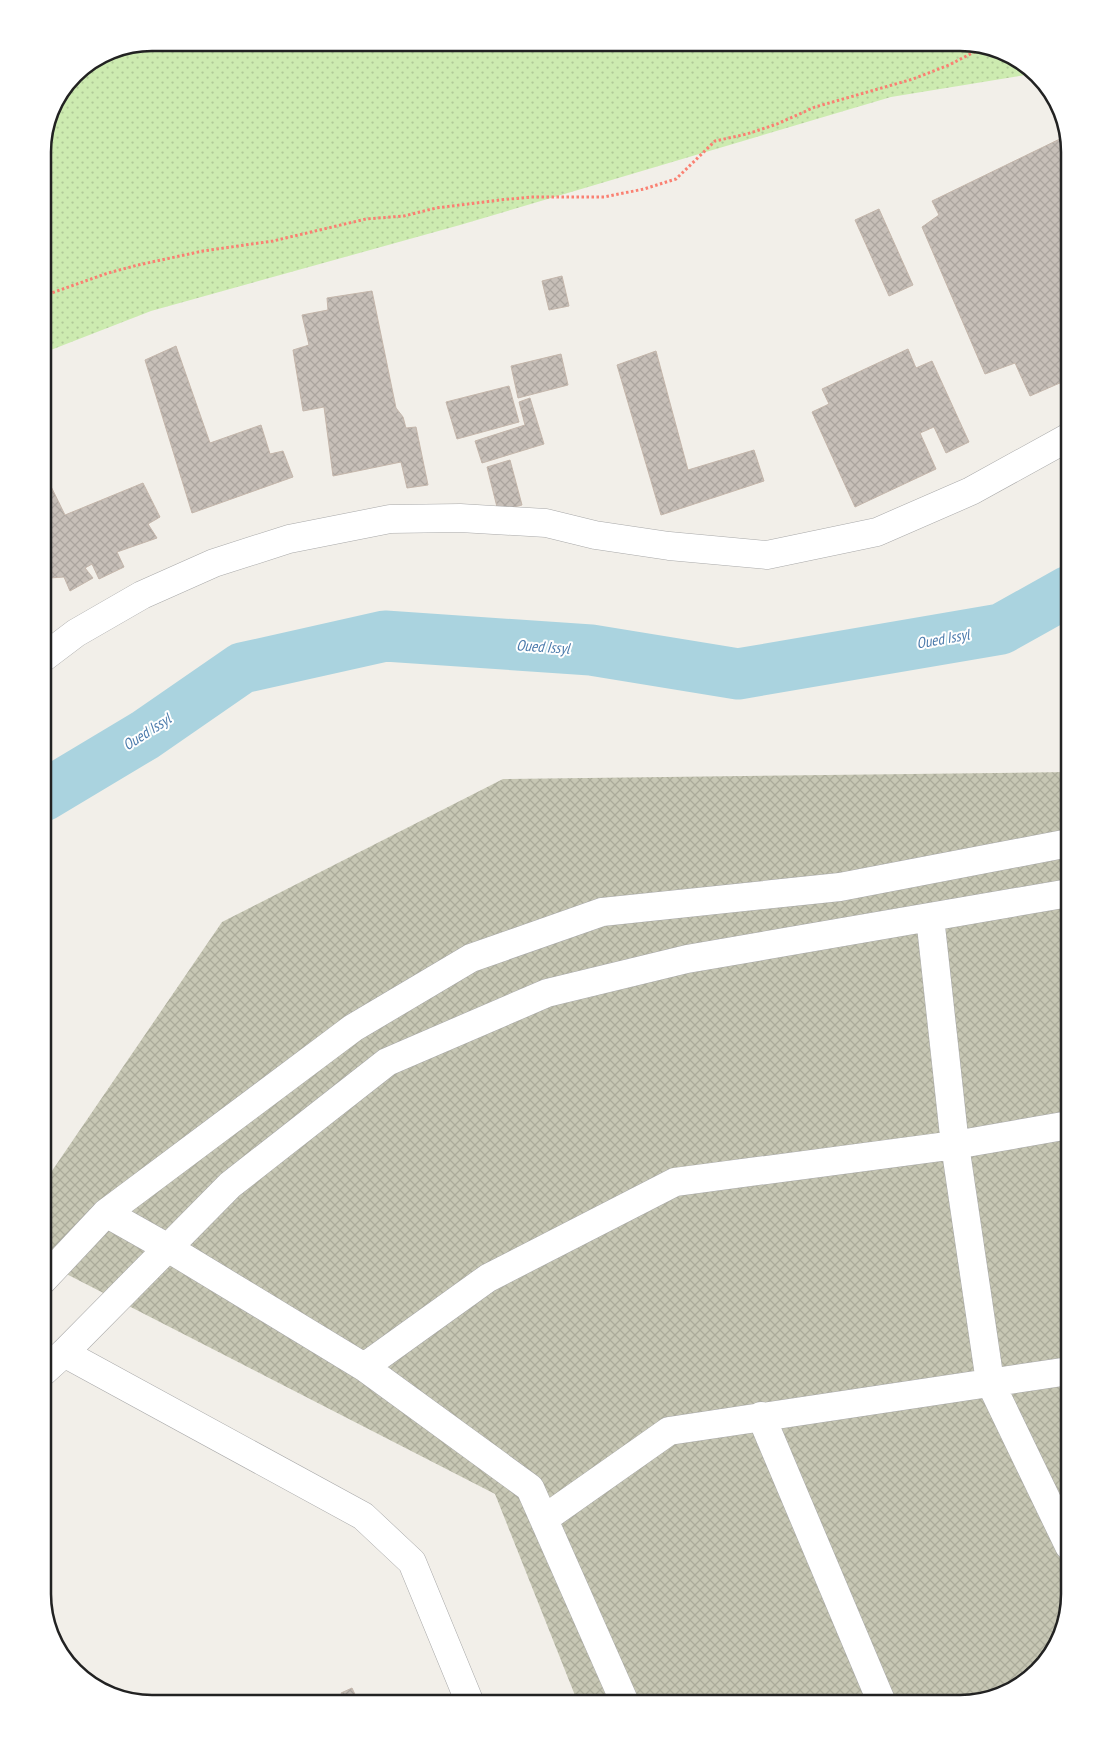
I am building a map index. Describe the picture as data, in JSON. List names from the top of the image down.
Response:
{
  "water": ["Oued Issyl"]
}
